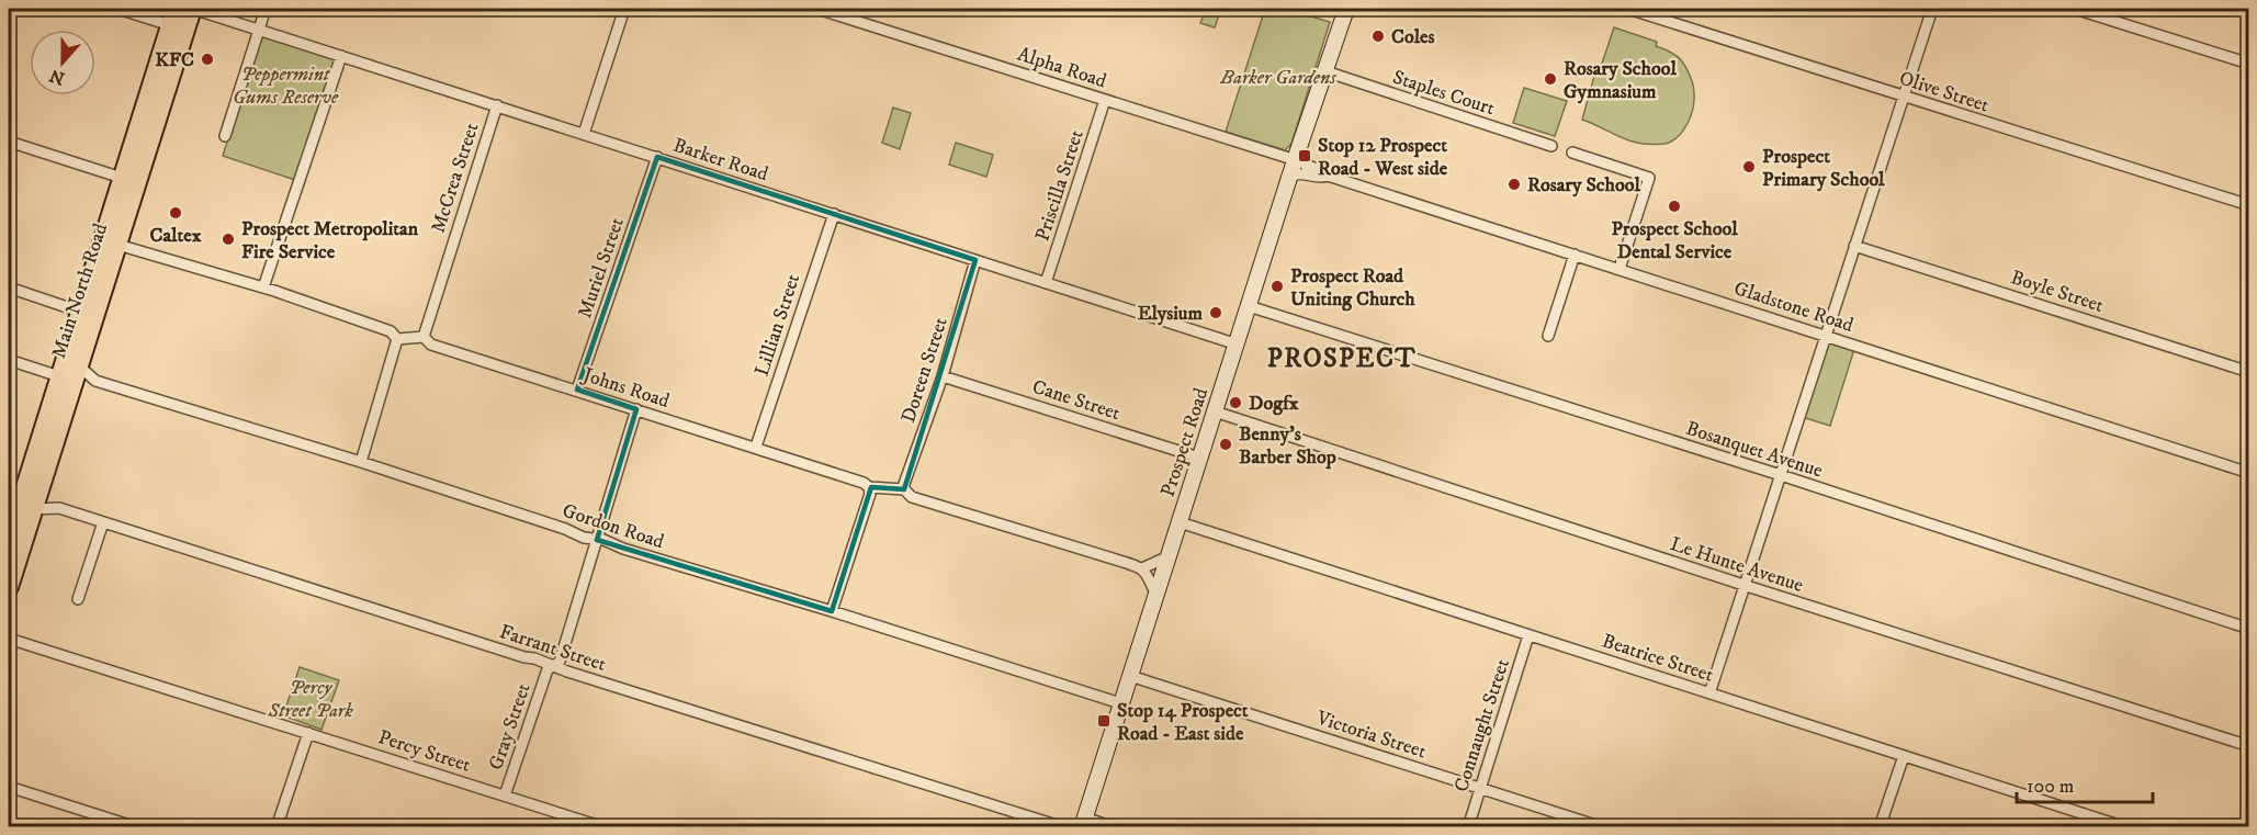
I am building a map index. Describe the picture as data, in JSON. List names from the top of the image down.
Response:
{
  "streets": {
    "highway": ["Main North Road"],
    "main road": ["Prospect Road"],
    "street": [
      "Alpha Road",
      "Olive Street",
      "Staples Court",
      "Barker Road",
      "McCrea Street",
      "Priscilla Street",
      "Muriel Street",
      "Boyle Street",
      "Gladstone Road",
      "Lillian Street",
      "Doreen Street",
      "Johns Road",
      "Cane Street",
      "Bosanquet Avenue",
      "Gordon Road",
      "Le Hunte Avenue",
      "Farrant Street",
      "Beatrice Street",
      "Connaught Street",
      "Gray Street",
      "Victoria Street",
      "Percy Street"
    ]
  },
  "crossings": [
    ["Alpha Road", "Priscilla Street"],
    ["Alpha Road", "Gladstone Road"],
    ["Alpha Road", "Prospect Road"],
    ["Staples Court", "Prospect Road"],
    ["Barker Road", "McCrea Street"],
    ["Barker Road", "Priscilla Street"],
    ["Barker Road", "Muriel Street"],
    ["Barker Road", "Main North Road"],
    ["Barker Road", "Lillian Street"],
    ["Barker Road", "Doreen Street"],
    ["Barker Road", "Prospect Road"],
    ["McCrea Street", "Johns Road"],
    ["Muriel Street", "Johns Road"],
    ["Main North Road", "Gordon Road"],
    ["Main North Road", "Farrant Street"],
    ["Gladstone Road", "Prospect Road"],
    ["Lillian Street", "Johns Road"],
    ["Doreen Street", "Johns Road"],
    ["Doreen Street", "Cane Street"],
    ["Johns Road", "Gray Street"],
    ["Cane Street", "Prospect Road"],
    ["Prospect Road", "Bosanquet Avenue"],
    ["Prospect Road", "Gordon Road"],
    ["Prospect Road", "Le Hunte Avenue"],
    ["Prospect Road", "Beatrice Street"],
    ["Prospect Road", "Victoria Street"],
    ["Gordon Road", "Gray Street"],
    ["Farrant Street", "Gray Street"],
    ["Beatrice Street", "Connaught Street"],
    ["Connaught Street", "Victoria Street"],
    ["Gray Street", "Percy Street"]
  ],
  "districts": ["PROSPECT"],
  "parks": ["Peppermint Gums Reserve", "Barker Gardens", "Percy Street Park"],
  "places": {
    "other": [
      "Coles",
      "KFC",
      "Rosary School Gymnasium",
      "Prospect Primary School",
      "Rosary School",
      "Prospect School Dental Service",
      "Caltex",
      "Prospect Metropolitan Fire Service",
      "Prospect Road Uniting Church",
      "Elysium",
      "Dogfx",
      "Benny's Barber Shop"
    ],
    "transit": ["Stop 12 Prospect Road - West side", "Stop 14 Prospect Road - East side"]
  },
  "scale_bar": "100 m",
  "north": "bottom"
}
